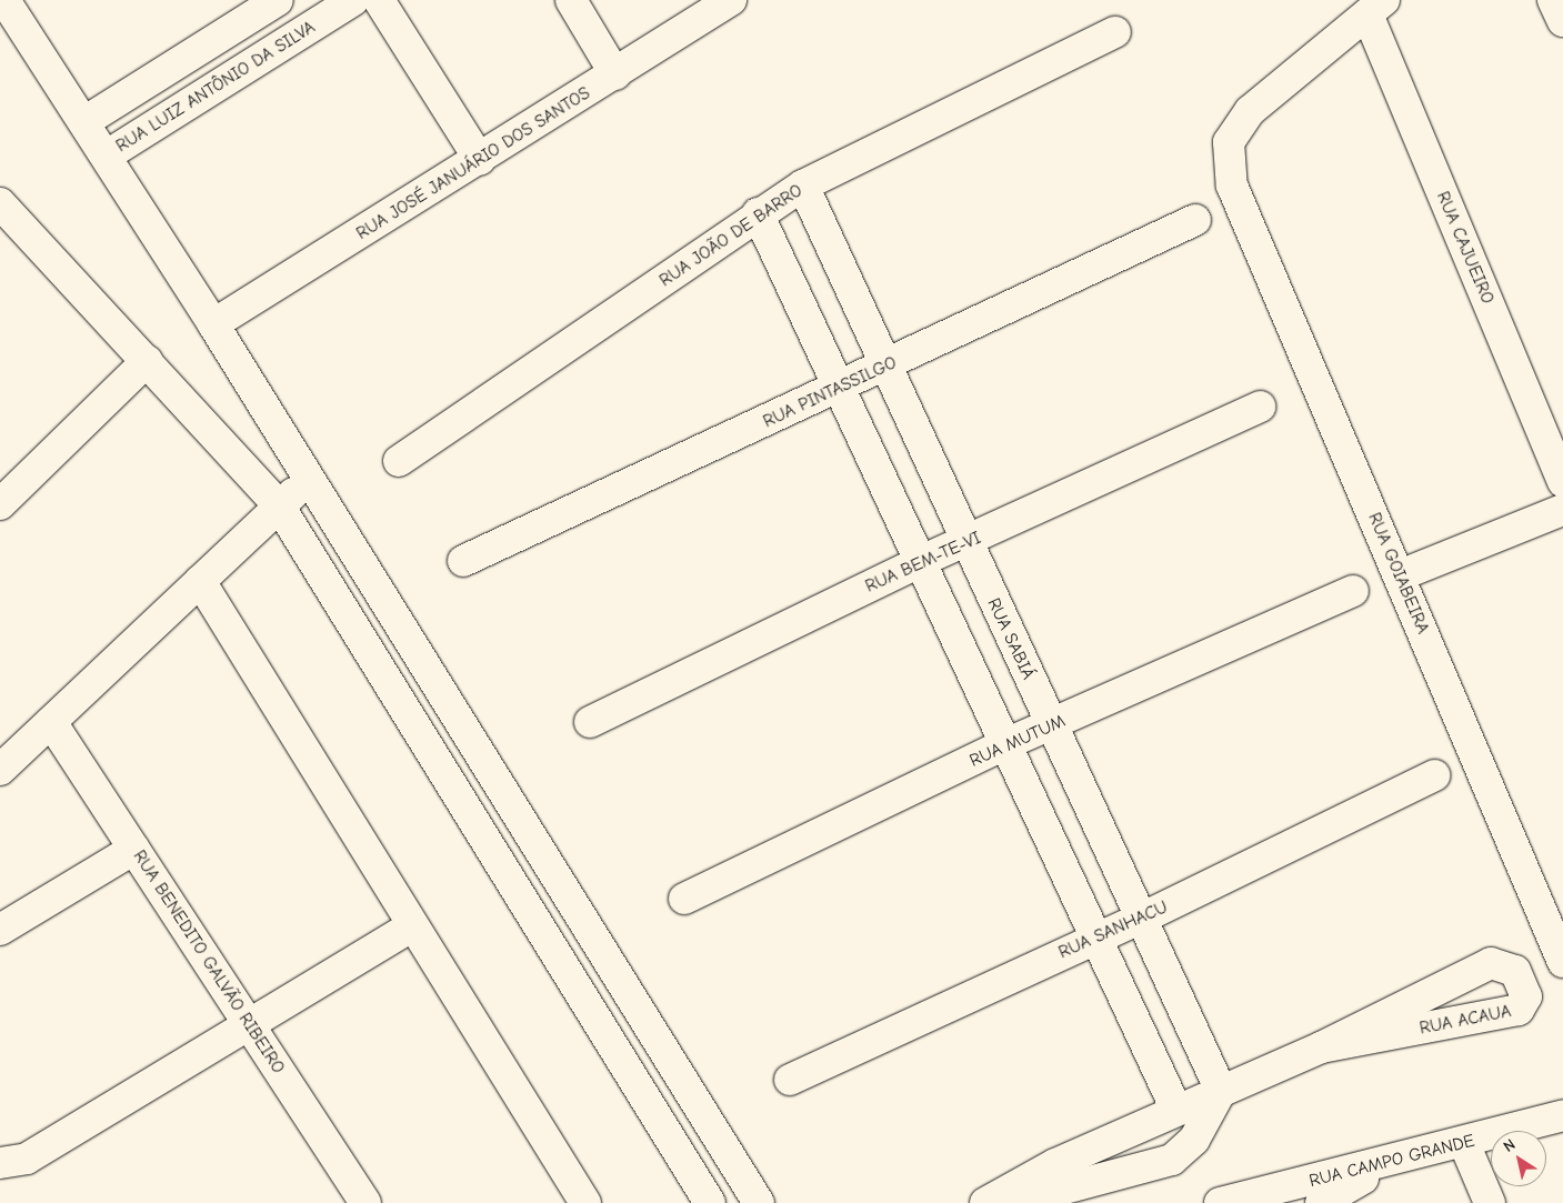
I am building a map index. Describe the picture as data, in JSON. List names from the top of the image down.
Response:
{
  "streets": {
    "street": [
      "RUA LUIZ ANTÔNIO DA SILVA",
      "RUA JOSÉ JANUÁRIO DOS SANTOS",
      "RUA JOÃO DE BARRO",
      "RUA CAJUEIRO",
      "RUA PINTASSILGO",
      "RUA BEM-TE-VI",
      "RUA GOIABEIRA",
      "RUA SABIÁ",
      "RUA MUTUM",
      "RUA SANHACU",
      "RUA BENEDITO GALVÃO RIBEIRO",
      "RUA ACAUA",
      "RUA CAMPO GRANDE"
    ]
  },
  "crossings": [
    ["RUA JOÃO DE BARRO", "RUA SABIÁ"],
    ["RUA CAJUEIRO", "RUA GOIABEIRA"],
    ["RUA PINTASSILGO", "RUA SABIÁ"],
    ["RUA BEM-TE-VI", "RUA SABIÁ"],
    ["RUA SABIÁ", "RUA MUTUM"],
    ["RUA SABIÁ", "RUA SANHACU"],
    ["RUA SABIÁ", "RUA ACAUA"]
  ],
  "north": "top left"
}
